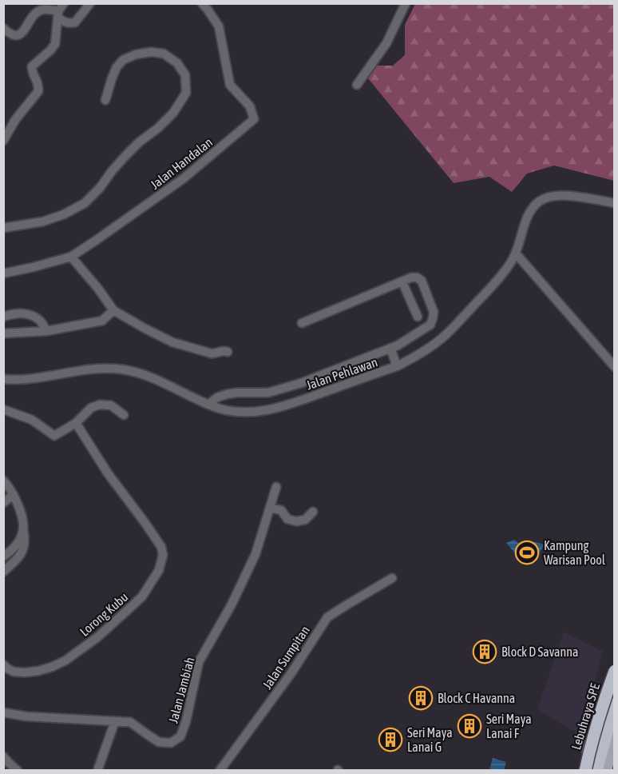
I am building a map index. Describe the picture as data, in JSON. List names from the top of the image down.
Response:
{
  "streets": {
    "highway": ["Lebuhraya SPE"],
    "street": [
      "Jalan Handalan",
      "Jalan Pehlawan",
      "Lorong Kubu",
      "Jalan Sumpitan",
      "Jalan Jambiah"
    ]
  },
  "places": {
    "sports": ["Kampung Warisan Pool"],
    "building": [
      "Block D Savanna",
      "Block C Havanna",
      "Seri Maya Lanai F",
      "Seri Maya Lanai G"
    ]
  }
}
